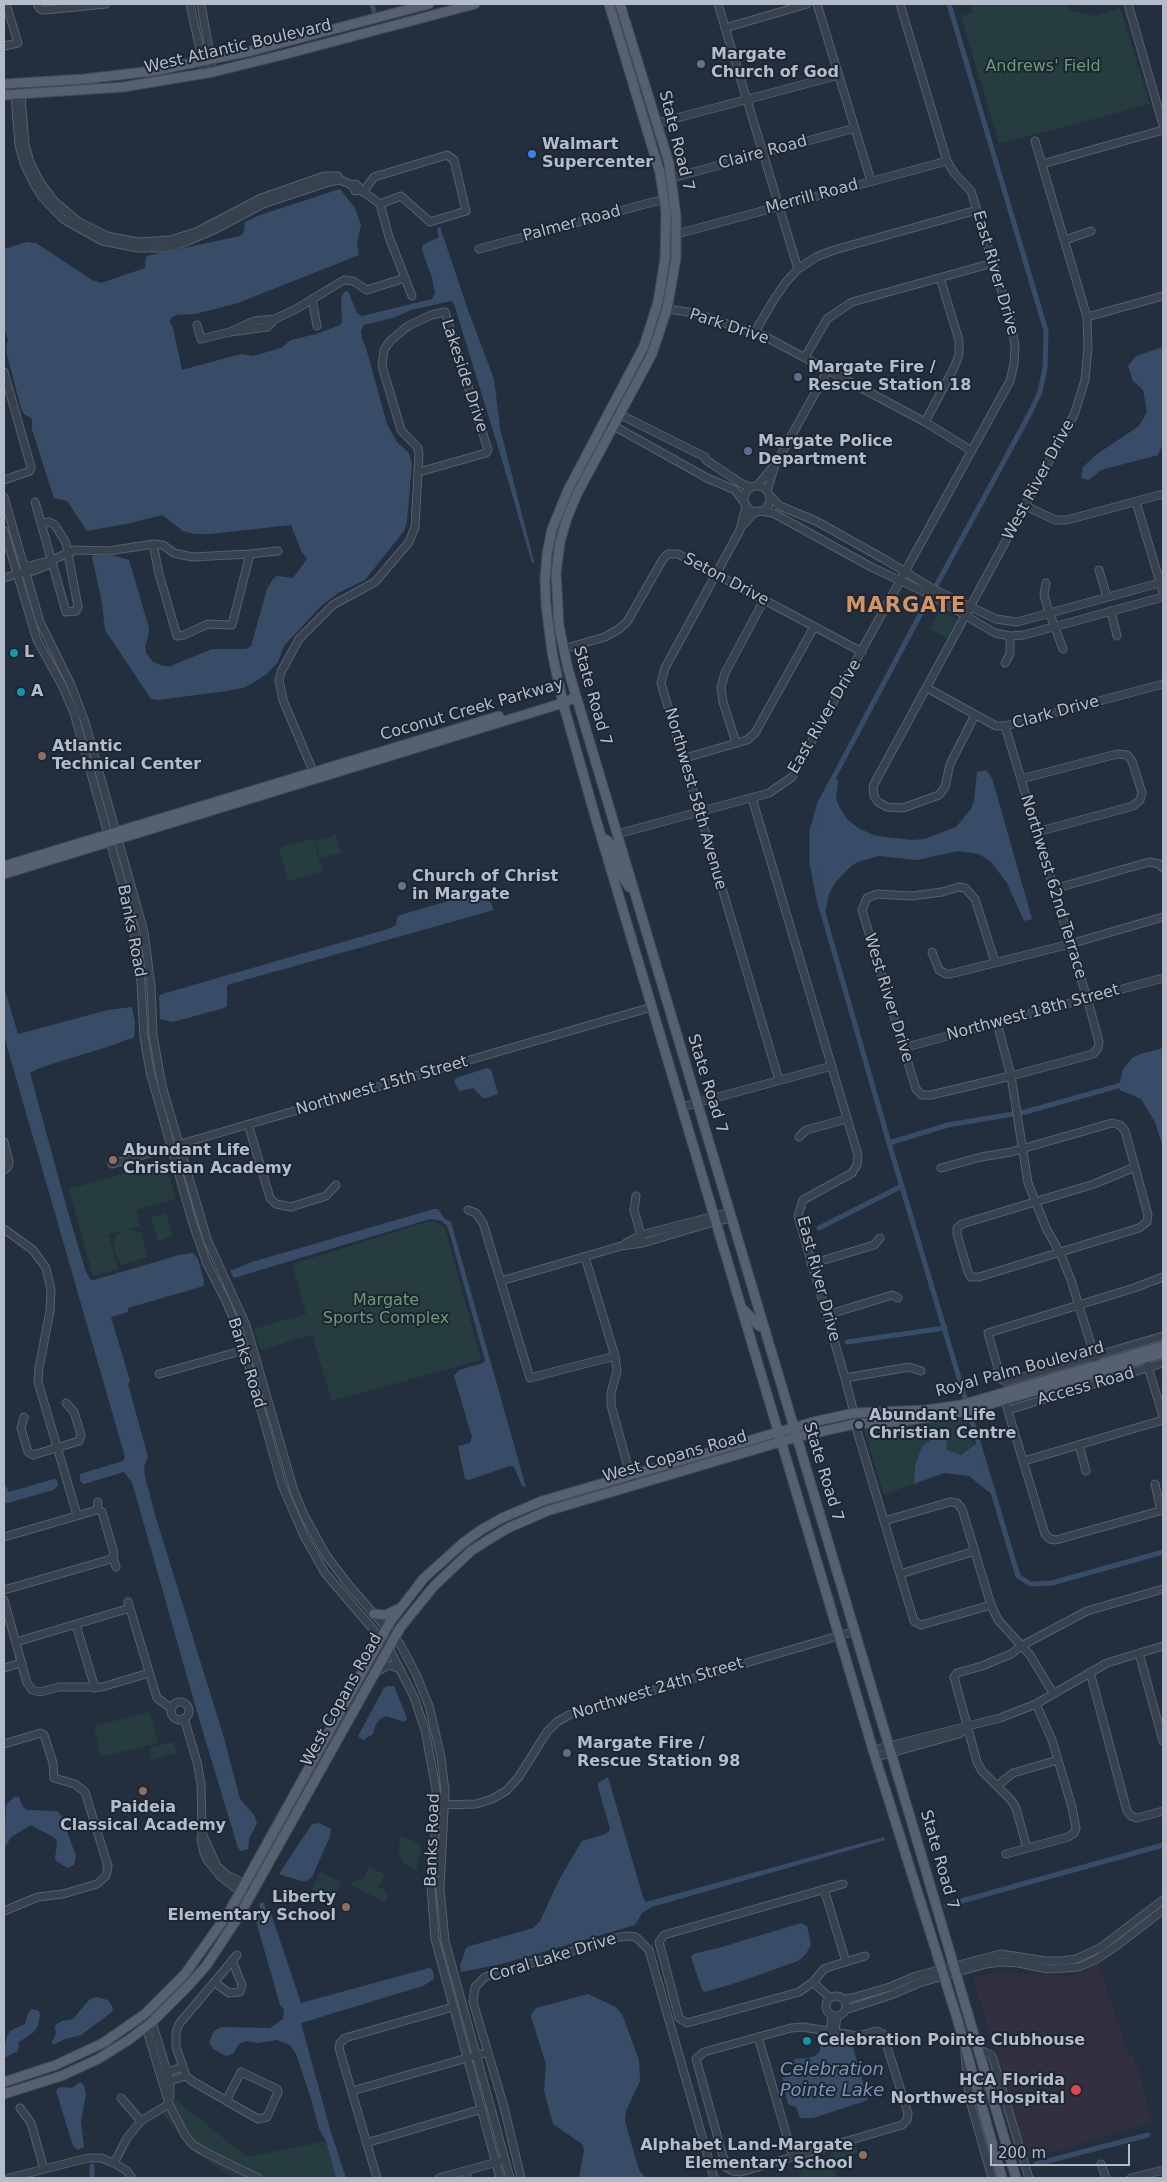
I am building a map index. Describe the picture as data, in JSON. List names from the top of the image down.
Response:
{
  "streets": {
    "main road": [
      "West Atlantic Boulevard",
      "State Road 7",
      "Coconut Creek Parkway",
      "Royal Palm Boulevard",
      "West Copans Road"
    ],
    "street": [
      "Claire Road",
      "Merrill Road",
      "Palmer Road",
      "East River Drive",
      "Park Drive",
      "Lakeside Drive",
      "West River Drive",
      "Seton Drive",
      "Clark Drive",
      "Northwest 58th Avenue",
      "Northwest 62nd Terrace",
      "Banks Road",
      "Northwest 18th Street",
      "Northwest 15th Street",
      "Access Road",
      "Northwest 24th Street",
      "Coral Lake Drive"
    ]
  },
  "crossings": [
    ["State Road 7", "Claire Road"],
    ["State Road 7", "Merrill Road"],
    ["State Road 7", "Palmer Road"],
    ["State Road 7", "Park Drive"],
    ["State Road 7", "Seton Drive"],
    ["State Road 7", "Coconut Creek Parkway"],
    ["State Road 7", "Northwest 15th Street"],
    ["State Road 7", "Royal Palm Boulevard"],
    ["State Road 7", "West Copans Road"],
    ["State Road 7", "Northwest 24th Street"],
    ["Merrill Road", "East River Drive"],
    ["East River Drive", "Park Drive"],
    ["East River Drive", "Seton Drive"],
    ["East River Drive", "Royal Palm Boulevard"],
    ["Lakeside Drive", "Coconut Creek Parkway"],
    ["West River Drive", "Clark Drive"],
    ["West River Drive", "Northwest 62nd Terrace"],
    ["West River Drive", "Northwest 18th Street"],
    ["Seton Drive", "Northwest 58th Avenue"],
    ["Coconut Creek Parkway", "Banks Road"],
    ["Clark Drive", "Northwest 62nd Terrace"],
    ["Northwest 62nd Terrace", "Northwest 18th Street"],
    ["Banks Road", "Northwest 15th Street"],
    ["Banks Road", "West Copans Road"],
    ["Banks Road", "Northwest 24th Street"],
    ["Royal Palm Boulevard", "Access Road"],
    ["Royal Palm Boulevard", "West Copans Road"]
  ],
  "districts": ["MARGATE"],
  "water": ["Celebration Pointe Lake"],
  "parks": ["Andrews' Field", "Margate Sports Complex"],
  "places": [
    "Margate Church of God",
    "Walmart Supercenter",
    "Margate Fire / Rescue Station 18",
    "Margate Police Department",
    "L",
    "A",
    "Atlantic Technical Center",
    "Church of Christ in Margate",
    "Abundant Life Christian Academy",
    "Abundant Life Christian Centre",
    "Margate Fire / Rescue Station 98",
    "Paideia Classical Academy",
    "Liberty Elementary School",
    "Celebration Pointe Clubhouse",
    "HCA Florida Northwest Hospital",
    "Alphabet Land-Margate Elementary School"
  ],
  "scale_bar": "200 m"
}
